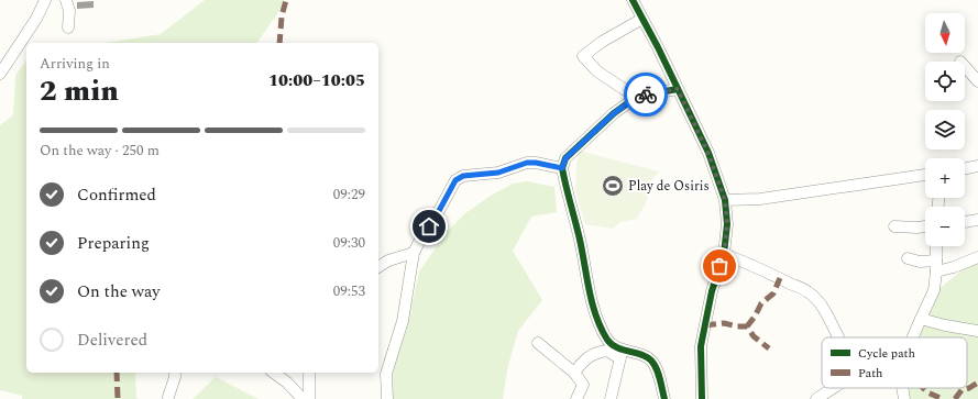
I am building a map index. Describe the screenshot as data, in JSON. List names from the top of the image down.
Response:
{
  "places": {
    "sports": ["Play de Osiris"]
  },
  "legend": ["Cycle path", "Path"],
  "north": "bottom",
  "page": {
    "map_buttons": ["+", "−"],
    "heading": ["2 min", "Arriving in", "10:00–10:05"],
    "bar": "On the way · 250 m",
    "list": [
      ["Confirmed", "09:29"],
      ["Preparing", "09:30"],
      ["On the way", "09:53"],
      "Delivered"
    ]
  }
}
